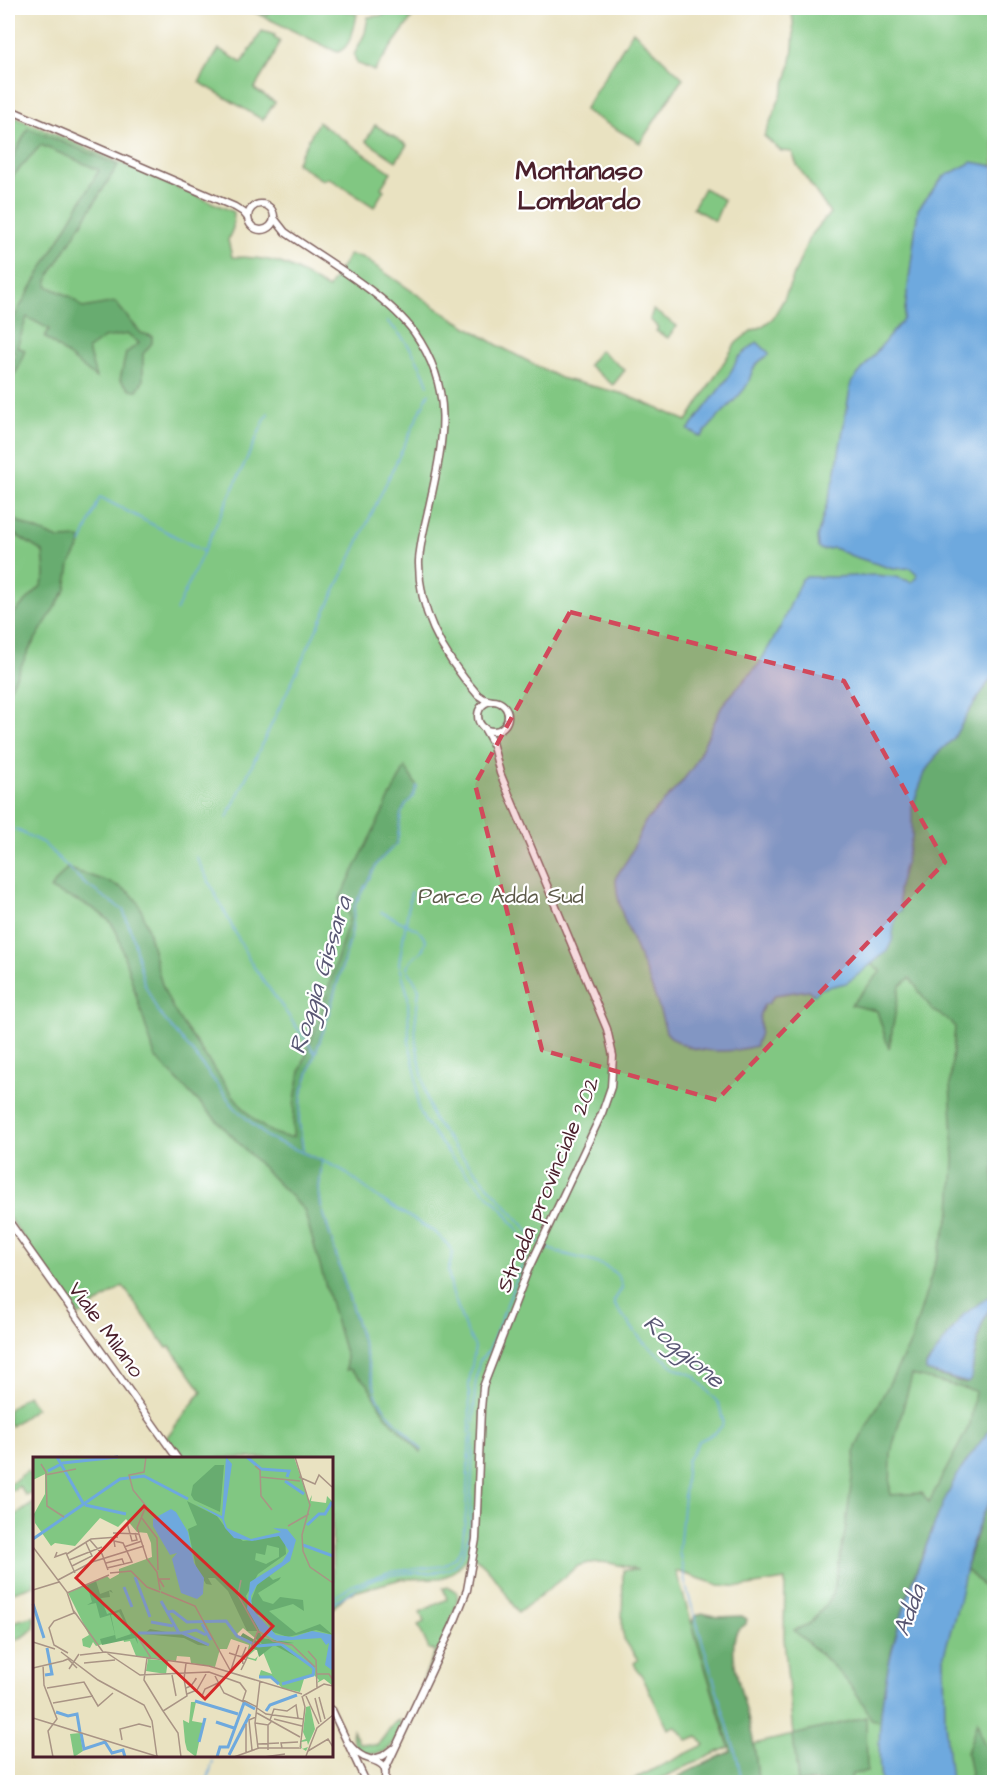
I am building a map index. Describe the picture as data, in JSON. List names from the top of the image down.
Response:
{
  "streets": {
    "street": ["Strada provinciale 202", "Viale Milano"]
  },
  "districts": ["Montanaso Lombardo"],
  "water": ["Roggia Gissara", "Roggione", "Adda"],
  "parks": ["Parco Adda Sud"]
}
